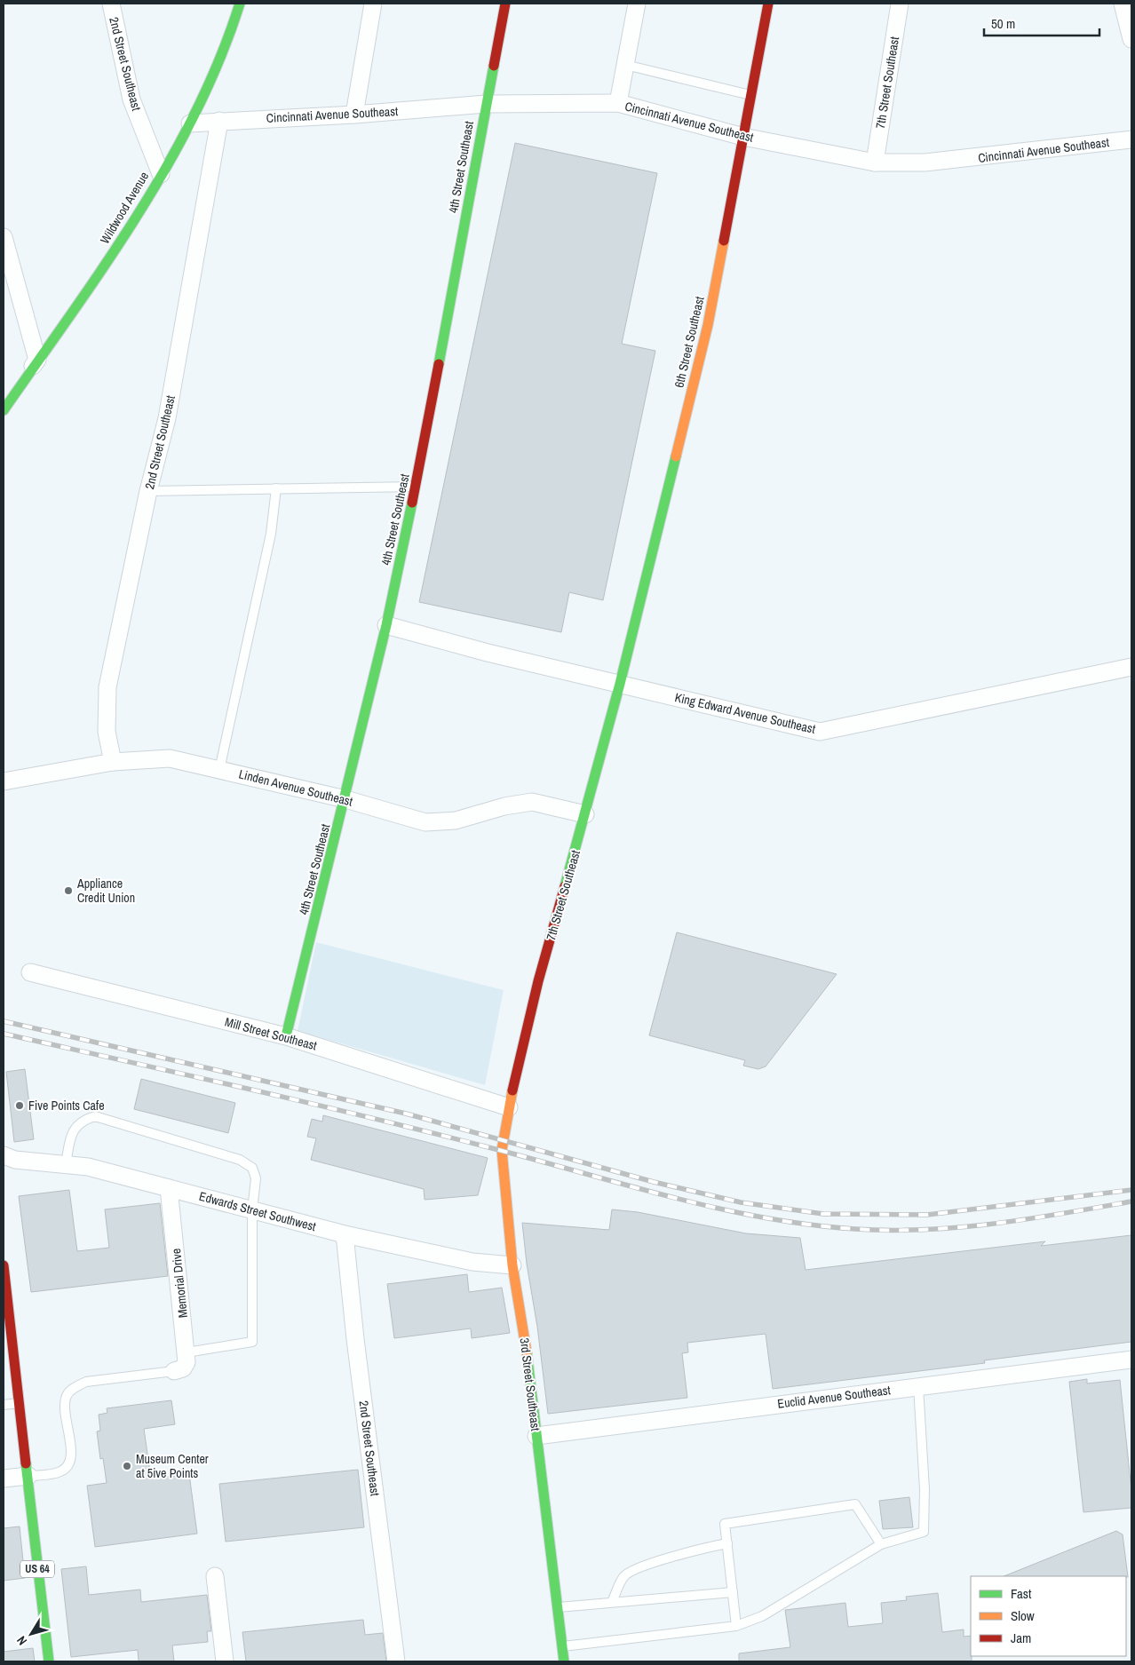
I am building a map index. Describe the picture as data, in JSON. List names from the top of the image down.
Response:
{
  "streets": {
    "street": [
      "2nd Street Southeast",
      "7th Street Southeast",
      "Cincinnati Avenue Southeast",
      "4th Street Southeast",
      "Wildwood Avenue",
      "6th Street Southeast",
      "King Edward Avenue Southeast",
      "Linden Avenue Southeast",
      "Mill Street Southeast",
      "Edwards Street Southwest",
      "Memorial Drive",
      "3rd Street Southeast",
      "Euclid Avenue Southeast",
      "US 64"
    ]
  },
  "crossings": [
    ["2nd Street Southeast", "Cincinnati Avenue Southeast"],
    ["2nd Street Southeast", "Wildwood Avenue"],
    ["2nd Street Southeast", "Linden Avenue Southeast"],
    ["2nd Street Southeast", "Edwards Street Southwest"],
    ["7th Street Southeast", "Cincinnati Avenue Southeast"],
    ["7th Street Southeast", "6th Street Southeast"],
    ["7th Street Southeast", "King Edward Avenue Southeast"],
    ["7th Street Southeast", "Linden Avenue Southeast"],
    ["7th Street Southeast", "Mill Street Southeast"],
    ["7th Street Southeast", "3rd Street Southeast"],
    ["Cincinnati Avenue Southeast", "4th Street Southeast"],
    ["Cincinnati Avenue Southeast", "Wildwood Avenue"],
    ["Cincinnati Avenue Southeast", "6th Street Southeast"],
    ["4th Street Southeast", "King Edward Avenue Southeast"],
    ["4th Street Southeast", "Linden Avenue Southeast"],
    ["4th Street Southeast", "Mill Street Southeast"],
    ["6th Street Southeast", "King Edward Avenue Southeast"],
    ["Mill Street Southeast", "3rd Street Southeast"],
    ["Edwards Street Southwest", "Memorial Drive"],
    ["Edwards Street Southwest", "3rd Street Southeast"],
    ["3rd Street Southeast", "Euclid Avenue Southeast"]
  ],
  "places": ["Appliance Credit Union", "Five Points Cafe", "Museum Center at 5ive Points"],
  "legend": ["Fast", "Slow", "Jam"],
  "scale_bar": "50 m",
  "north": "bottom left"
}
